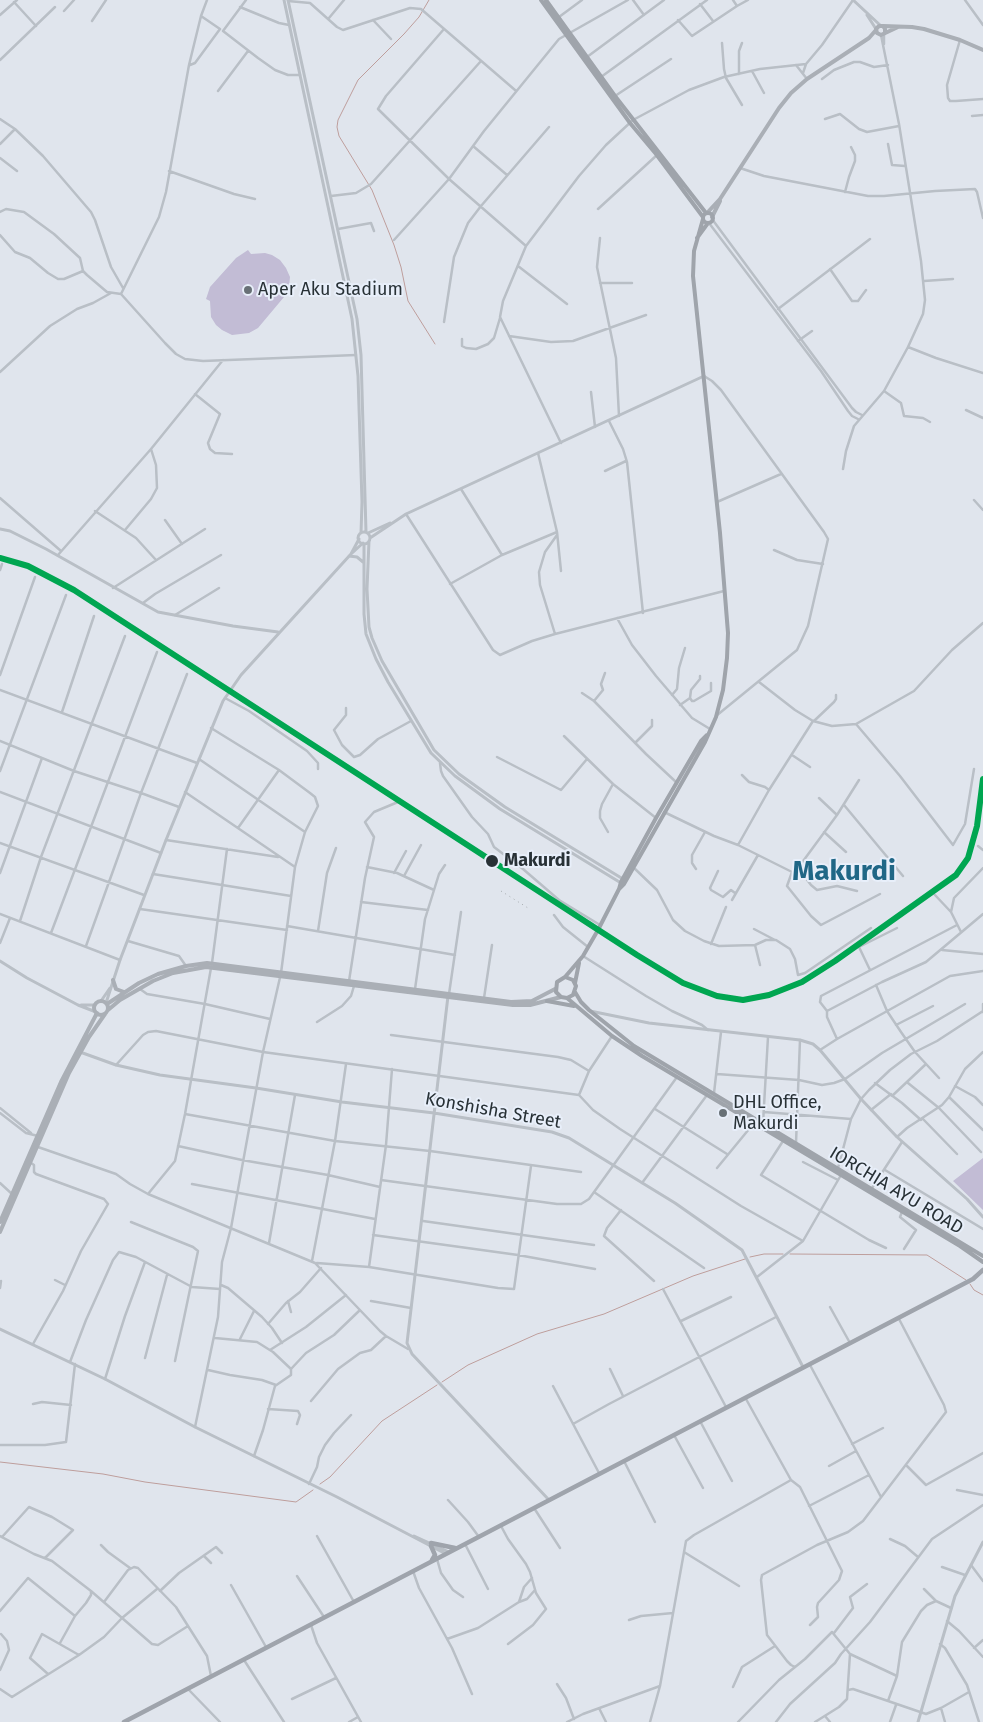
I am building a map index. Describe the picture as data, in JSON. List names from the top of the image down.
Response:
{
  "streets": {
    "main road": ["IORCHIA AYU ROAD"],
    "street": ["Konshisha Street"]
  },
  "districts": ["Makurdi"],
  "places": ["Aper Aku Stadium", "Makurdi", "DHL Office, Makurdi"]
}
